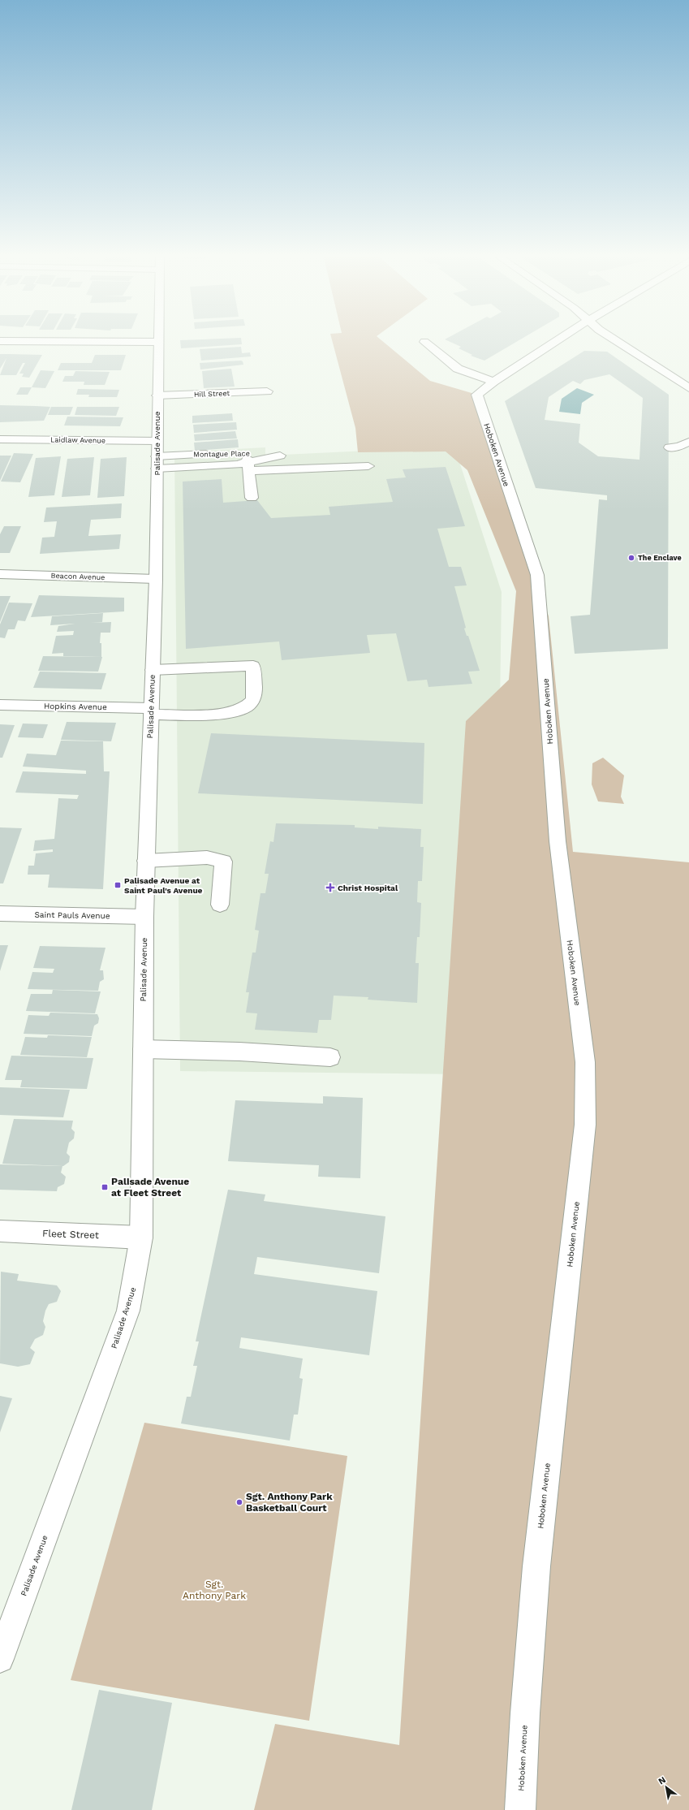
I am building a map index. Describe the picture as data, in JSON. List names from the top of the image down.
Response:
{
  "streets": {
    "street": [
      "Hill Street",
      "Laidlaw Avenue",
      "Palisade Avenue",
      "Montague Place",
      "Hoboken Avenue",
      "Beacon Avenue",
      "Hopkins Avenue",
      "Saint Pauls Avenue",
      "Fleet Street"
    ]
  },
  "crossings": [
    ["Hill Street", "Palisade Avenue"],
    ["Laidlaw Avenue", "Palisade Avenue"],
    ["Palisade Avenue", "Montague Place"],
    ["Palisade Avenue", "Beacon Avenue"],
    ["Palisade Avenue", "Hopkins Avenue"],
    ["Palisade Avenue", "Saint Pauls Avenue"],
    ["Palisade Avenue", "Fleet Street"]
  ],
  "parks": ["Sgt. Anthony Park"],
  "places": {
    "other": ["The Enclave", "Sgt. Anthony Park Basketball Court"],
    "transit": ["Palisade Avenue at Saint Paul's Avenue", "Palisade Avenue at Fleet Street"],
    "health": ["Christ Hospital"]
  },
  "north": "top left"
}
